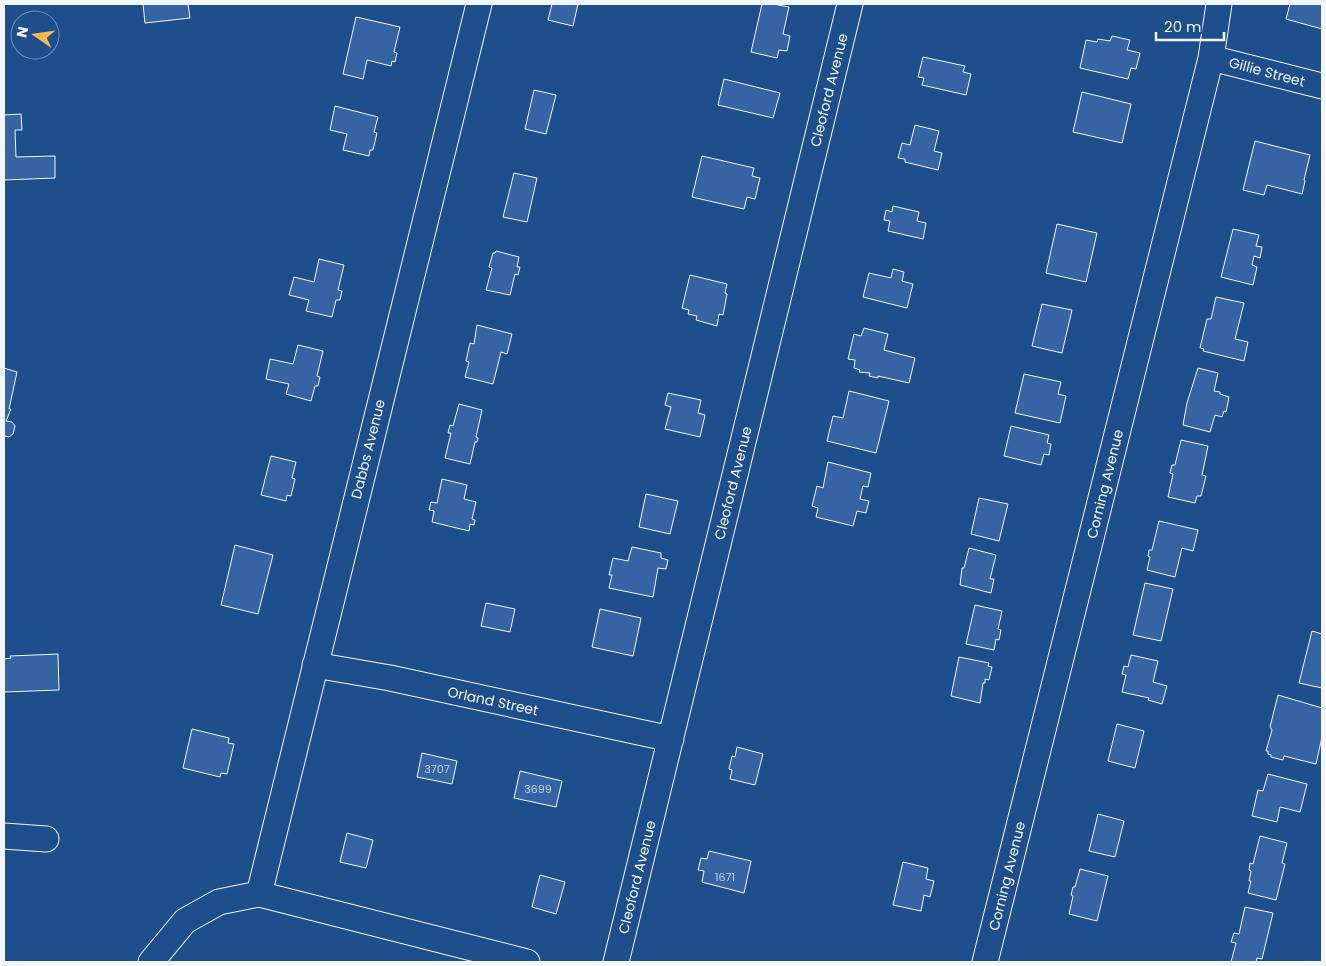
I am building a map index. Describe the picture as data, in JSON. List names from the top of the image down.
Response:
{
  "streets": {
    "street": [
      "Gillie Street",
      "Cleoford Avenue",
      "Dabbs Avenue",
      "Corning Avenue",
      "Orland Street"
    ]
  },
  "crossings": [
    ["Gillie Street", "Corning Avenue"],
    ["Cleoford Avenue", "Orland Street"],
    ["Dabbs Avenue", "Orland Street"]
  ],
  "house_numbers": ["3707", "3699", "1671"],
  "scale_bar": "20 m",
  "north": "left"
}
